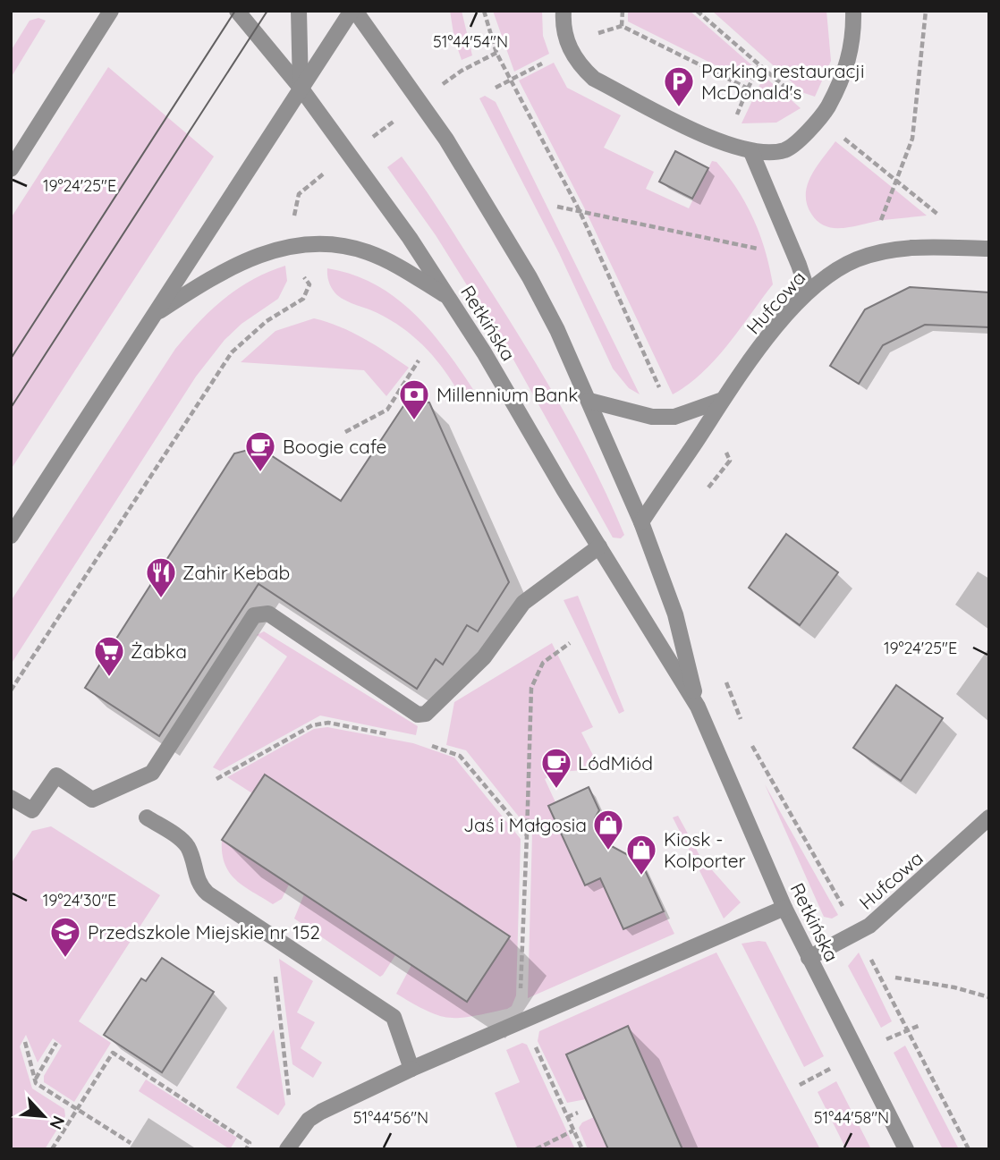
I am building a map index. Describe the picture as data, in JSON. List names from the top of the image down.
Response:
{
  "streets": {
    "street": ["Hufcowa", "Retkińska"]
  },
  "crossings": [
    ["Hufcowa", "Retkińska"]
  ],
  "places": {
    "parking": ["Parking restauracji McDonald's"],
    "bank": ["Millennium Bank"],
    "cafe": ["Boogie cafe", "LódMiód"],
    "restaurant": ["Zahir Kebab"],
    "supermarket": ["Żabka"],
    "shop": ["Jaś i Małgosia", "Kiosk - Kolporter"],
    "school or university": ["Przedszkole Miejskie nr 152"]
  },
  "north": "bottom right",
  "coordinates": [
    "51°44'54\"N",
    "19°24'25\"E",
    "19°24'30\"E",
    "51°44'56\"N",
    "51°44'58\"N"
  ]
}
